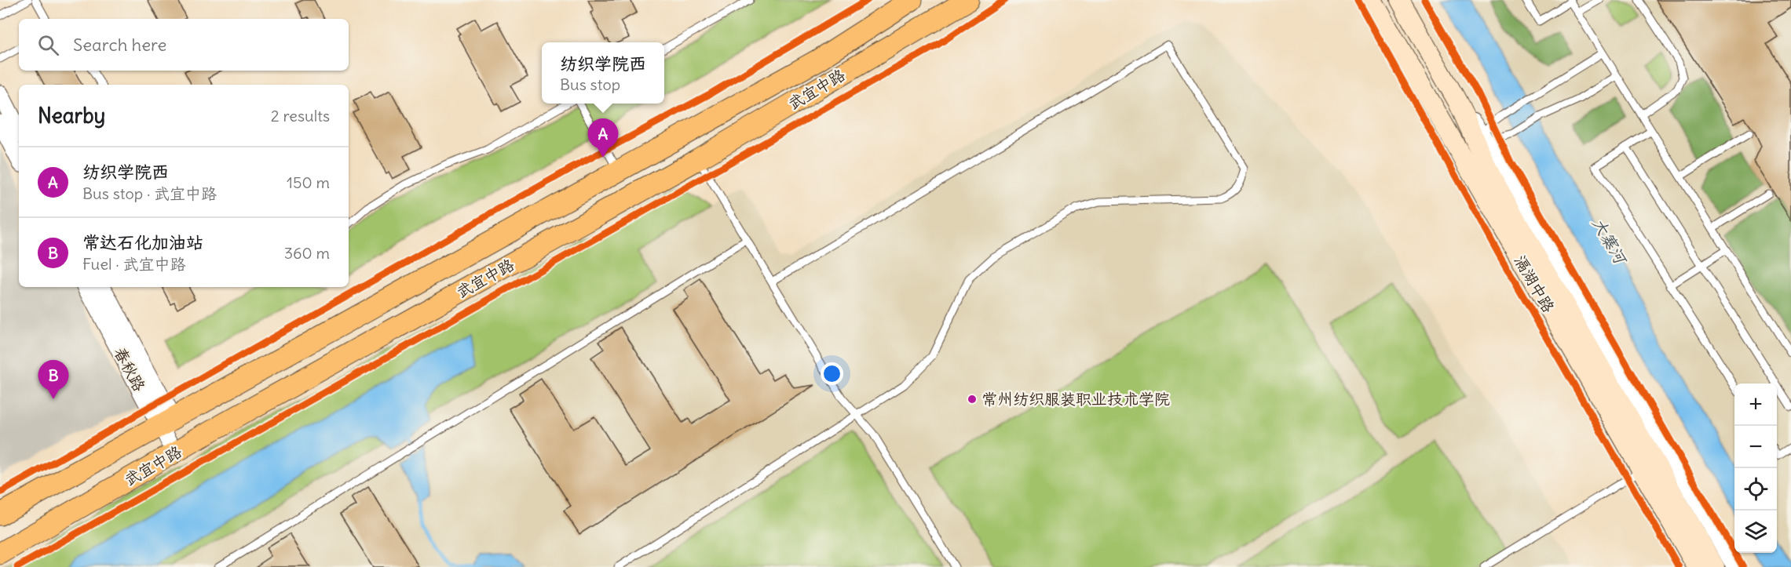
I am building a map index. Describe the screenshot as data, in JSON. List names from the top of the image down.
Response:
{
  "streets": {
    "main road": ["武宜中路", "滆湖中路"],
    "street": ["春秋路"]
  },
  "crossings": [
    ["武宜中路", "春秋路"]
  ],
  "water": ["大寨河"],
  "places": ["常州纺织服装职业技术学院"],
  "page": {
    "search": "Search here",
    "popup": ["纺织学院西", "Bus stop"],
    "heading": ["Nearby", "2 results"],
    "pins": ["A", "B"],
    "list": [
      {
        "mark": "A",
        "name": "纺织学院西",
        "note": "Bus stop · 武宜中路",
        "value": "150 m"
      },
      {
        "mark": "B",
        "name": "常达石化加油站",
        "note": "Fuel · 武宜中路",
        "value": "360 m"
      }
    ],
    "map_buttons": ["+", "−"]
  }
}
